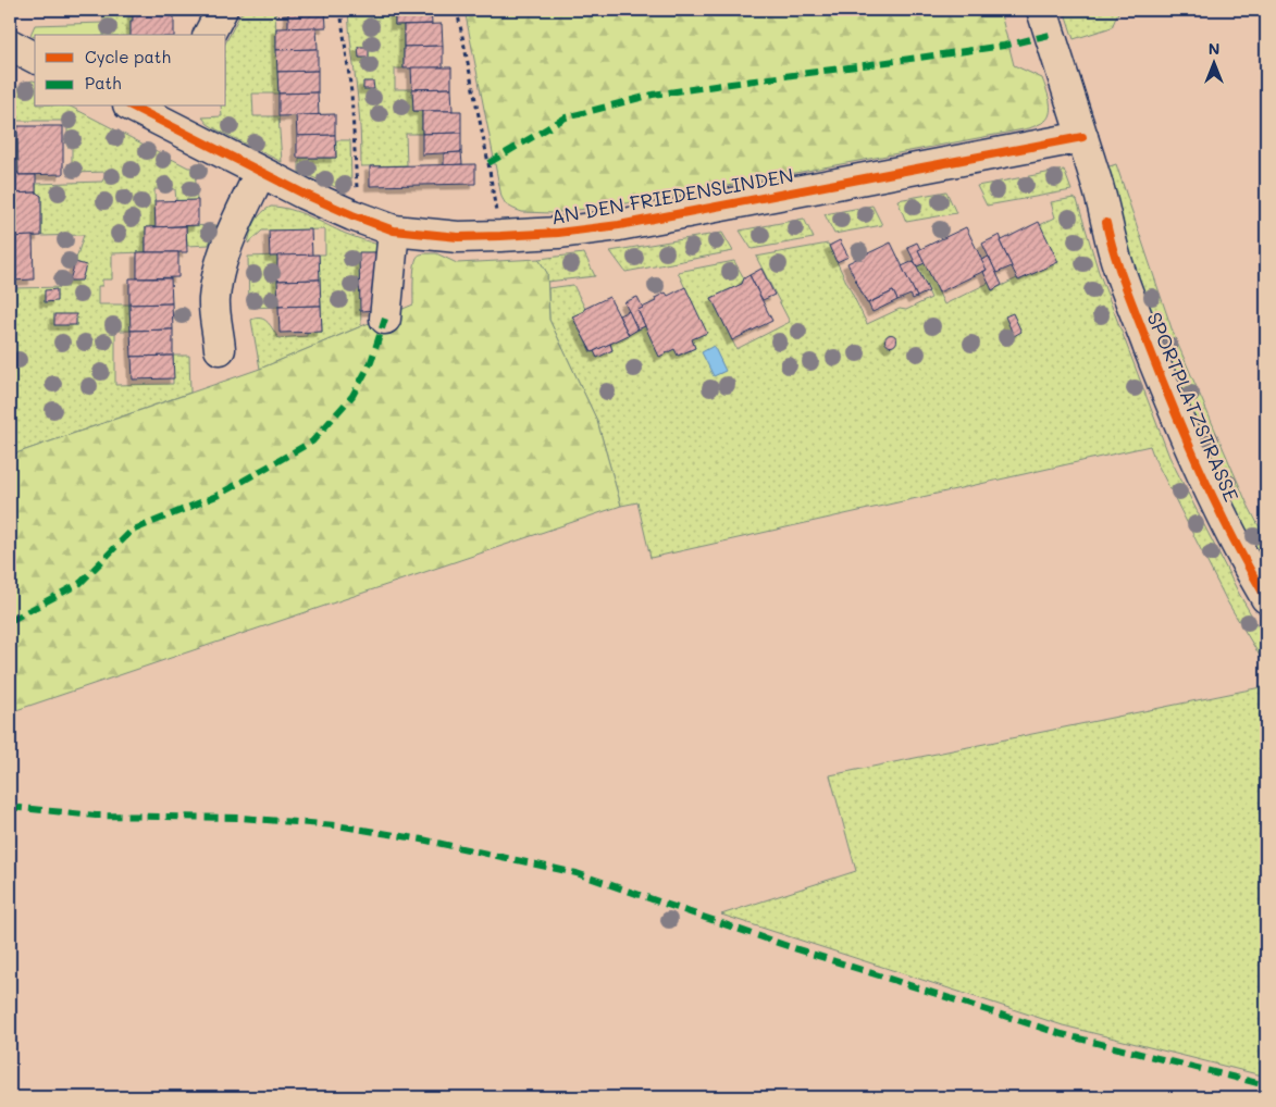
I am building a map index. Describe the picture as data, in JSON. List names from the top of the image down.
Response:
{
  "streets": {
    "street": ["AN DEN FRIEDENSLINDEN", "SPORTPLATZSTRASSE"]
  },
  "crossings": [
    ["AN DEN FRIEDENSLINDEN", "SPORTPLATZSTRASSE"]
  ],
  "legend": ["Cycle path", "Path"],
  "north": "top"
}
